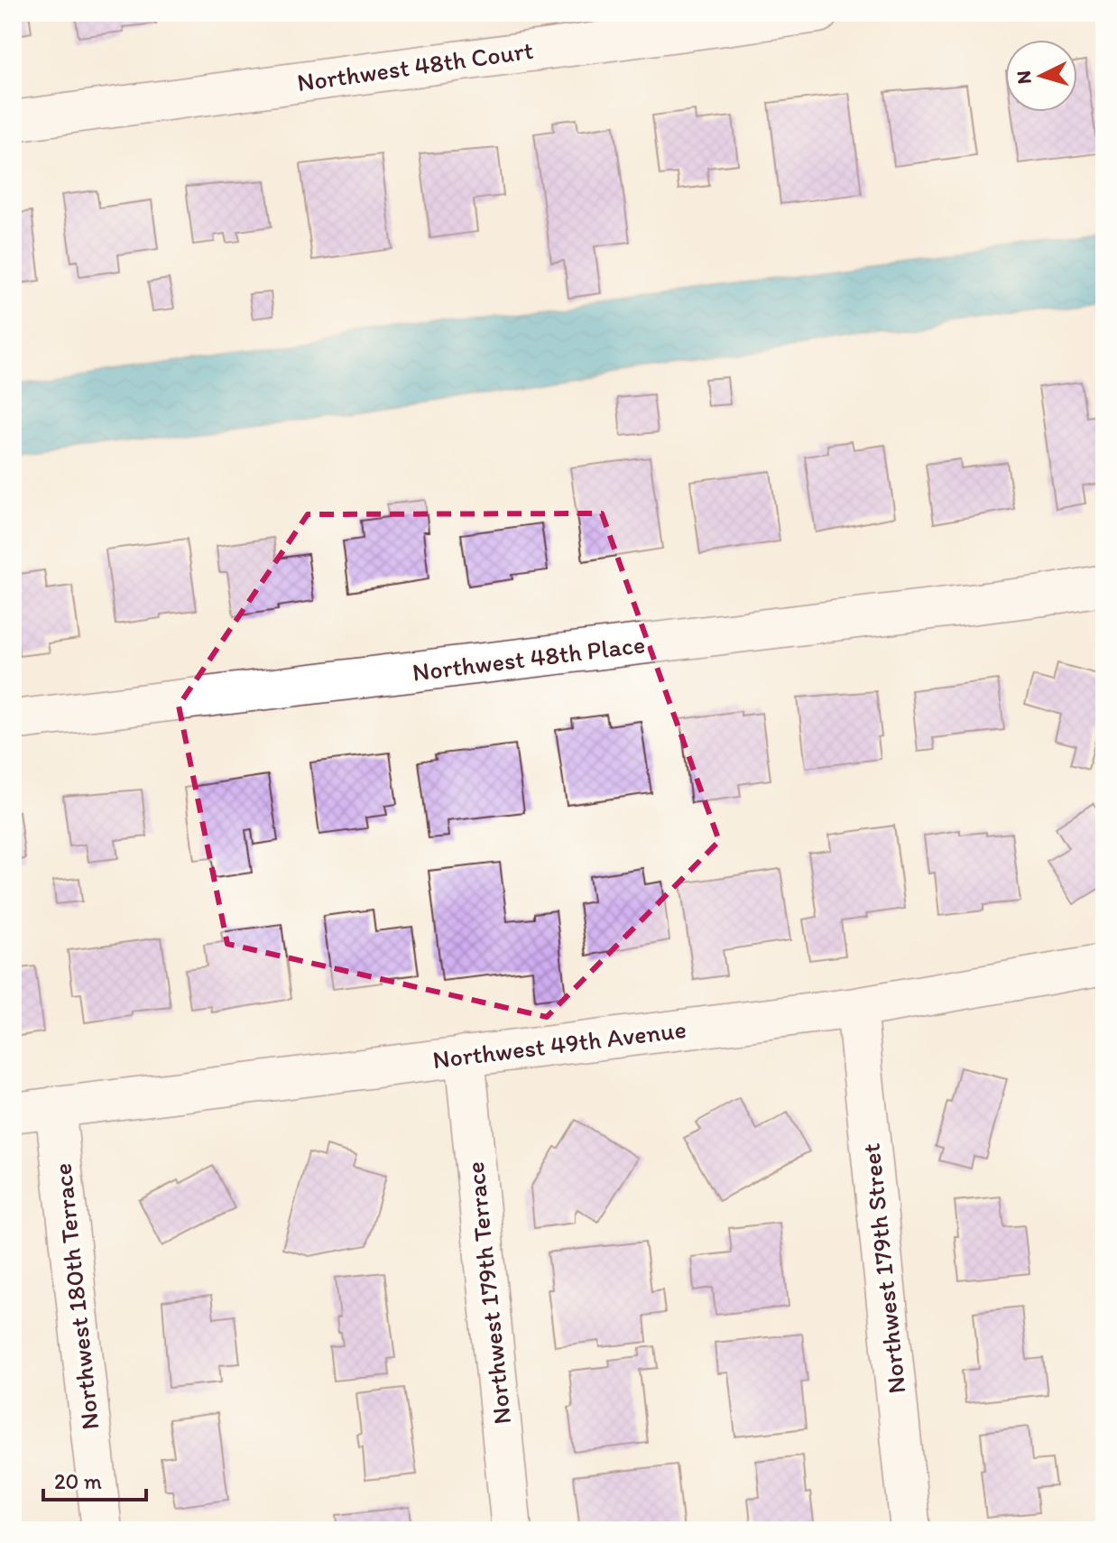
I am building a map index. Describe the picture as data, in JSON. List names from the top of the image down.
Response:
{
  "streets": {
    "street": [
      "Northwest 48th Court",
      "Northwest 48th Place",
      "Northwest 49th Avenue",
      "Northwest 179th Street",
      "Northwest 179th Terrace",
      "Northwest 180th Terrace"
    ]
  },
  "crossings": [
    ["Northwest 49th Avenue", "Northwest 179th Street"],
    ["Northwest 49th Avenue", "Northwest 179th Terrace"],
    ["Northwest 49th Avenue", "Northwest 180th Terrace"]
  ],
  "scale_bar": "20 m",
  "north": "left"
}
